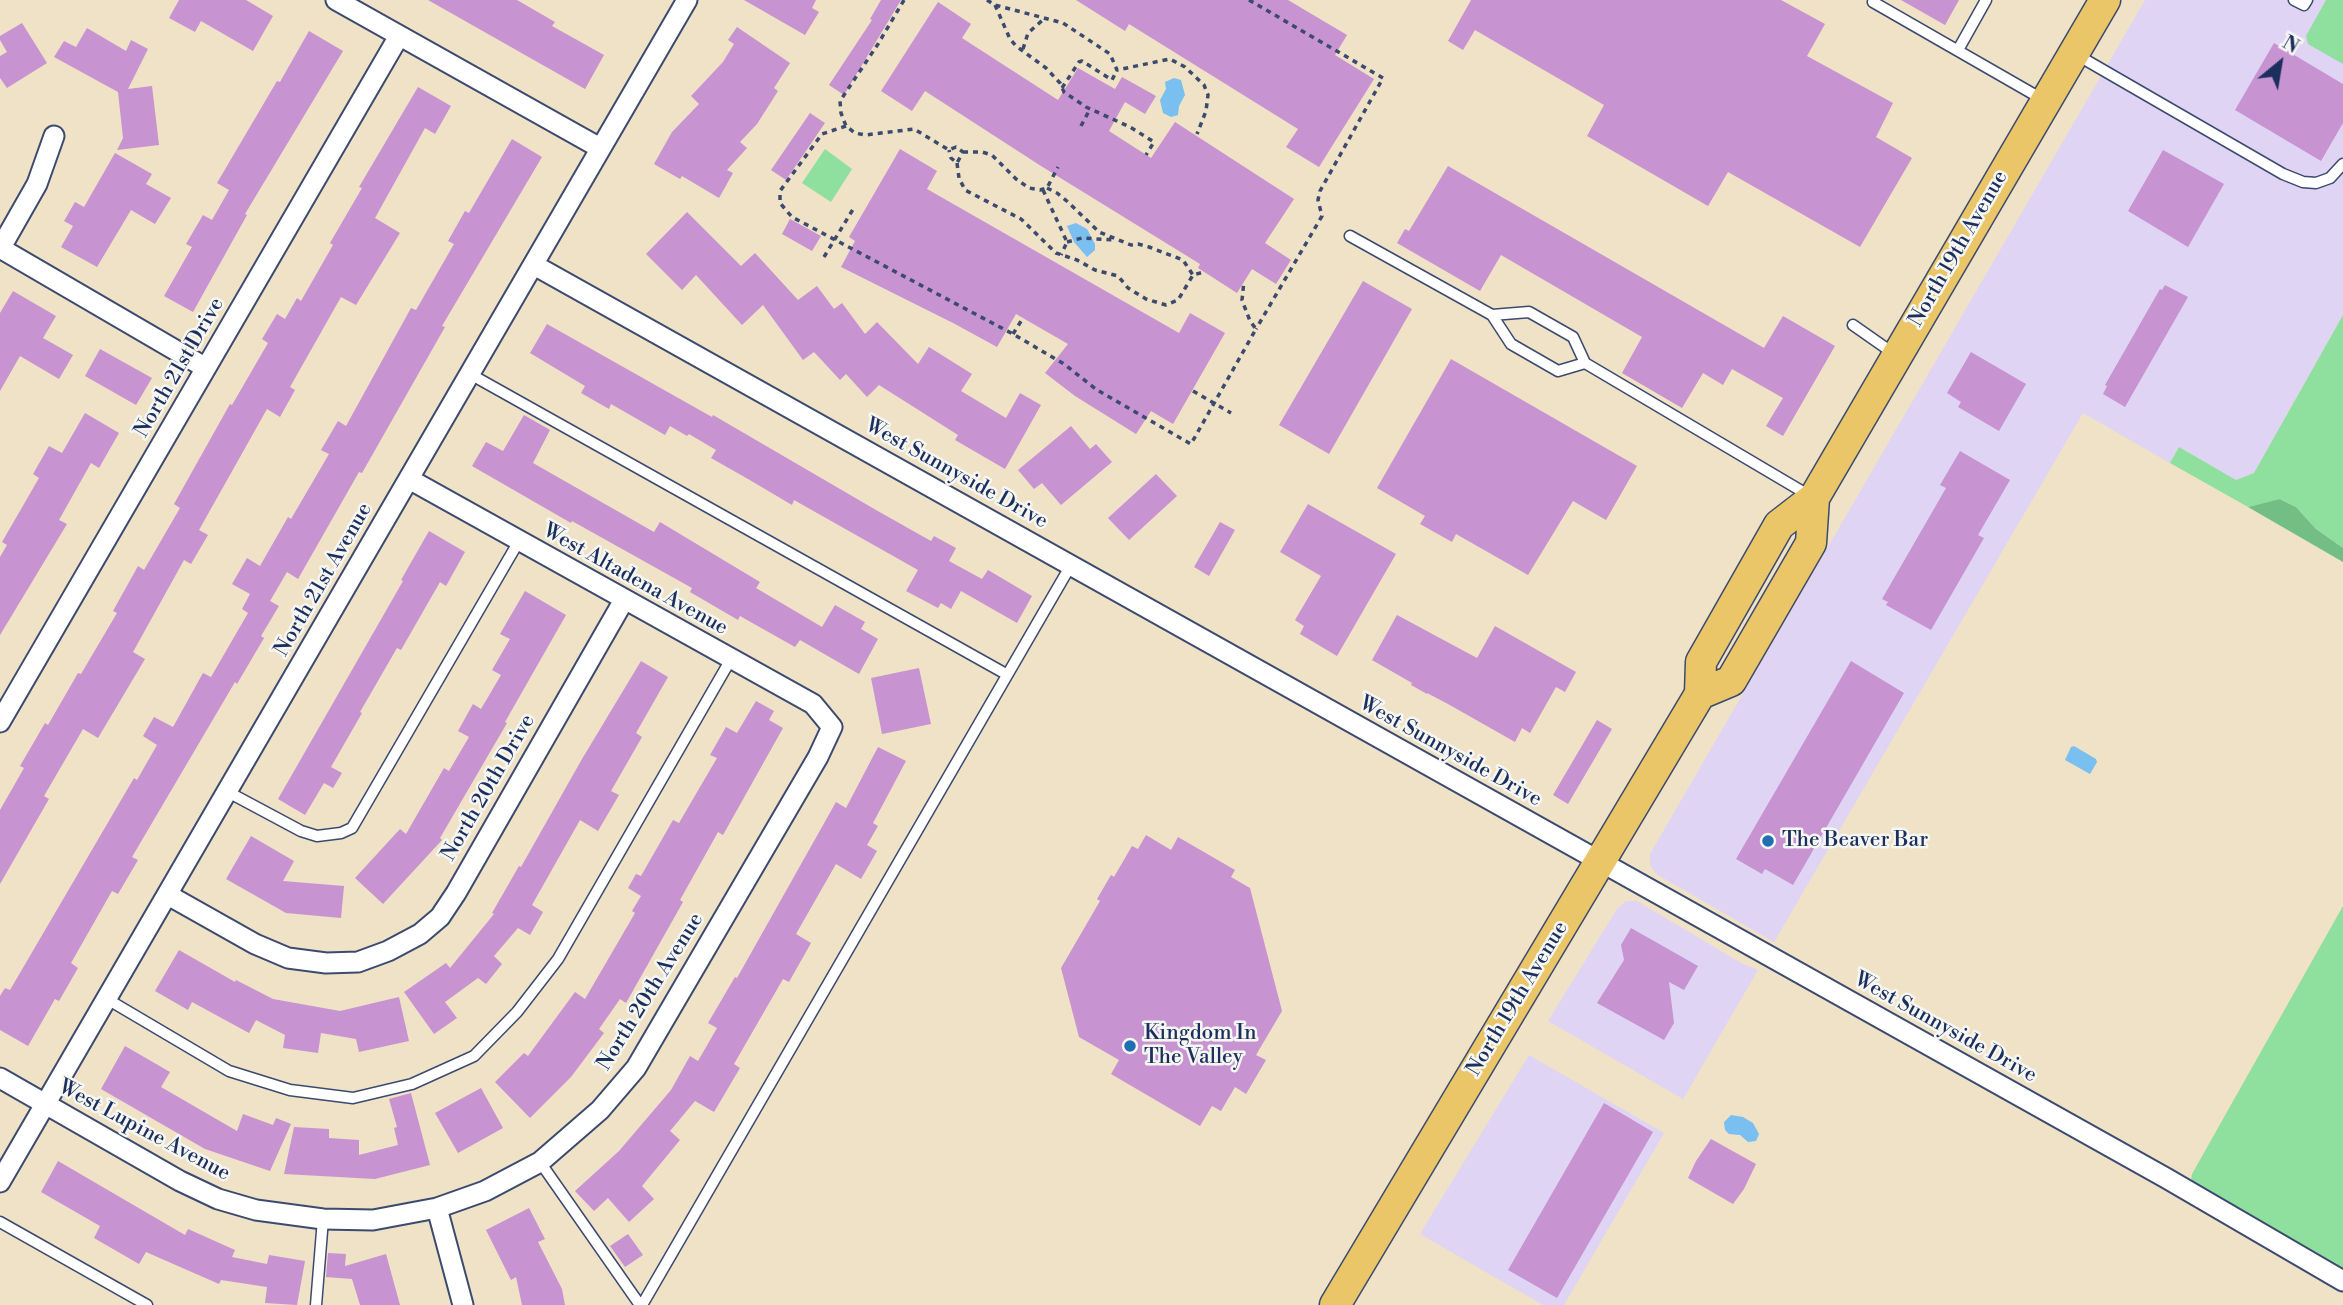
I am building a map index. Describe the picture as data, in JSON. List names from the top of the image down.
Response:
{
  "streets": {
    "main road": ["North 19th Avenue"],
    "street": [
      "North 21st Drive",
      "West Sunnyside Drive",
      "North 21st Avenue",
      "West Altadena Avenue",
      "North 20th Drive",
      "North 20th Avenue",
      "West Lupine Avenue"
    ]
  },
  "crossings": [
    ["North 19th Avenue", "West Sunnyside Drive"],
    ["West Sunnyside Drive", "North 21st Avenue"],
    ["North 21st Avenue", "West Altadena Avenue"],
    ["North 21st Avenue", "North 20th Drive"],
    ["North 21st Avenue", "West Lupine Avenue"],
    ["West Altadena Avenue", "North 20th Drive"],
    ["West Altadena Avenue", "North 20th Avenue"],
    ["North 20th Avenue", "West Lupine Avenue"]
  ],
  "places": ["The Beaver Bar", "Kingdom In The Valley"],
  "north": "top right"
}
